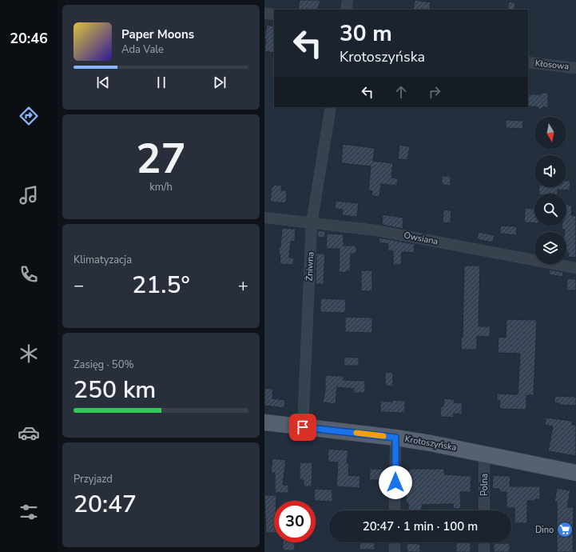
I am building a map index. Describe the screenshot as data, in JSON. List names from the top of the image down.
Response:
{
  "streets": {
    "main road": ["Krotoszyńska"],
    "street": [
      "Kłosowa",
      "Owsiana",
      "Żniwna",
      "Polna"
    ]
  },
  "crossings": [
    ["Owsiana", "Żniwna"],
    ["Żniwna", "Krotoszyńska"],
    ["Krotoszyńska", "Polna"]
  ],
  "places": {
    "supermarket": ["Dino"]
  },
  "north": "bottom",
  "page": {
    "tabs": "20:46",
    "turn": ["30 m", "Krotoszyńska"],
    "song": ["Paper Moons", "Ada Vale"],
    "tile": [
      ["27", "km/h"],
      "Klimatyzacja",
      ["Zasięg · 50%", "250 km"],
      ["Przyjazd", "20:47"]
    ],
    "heat": ["−", "21.5°", "+"],
    "limit": "30",
    "trip": "20:47 · 1 min · 100 m"
  }
}
